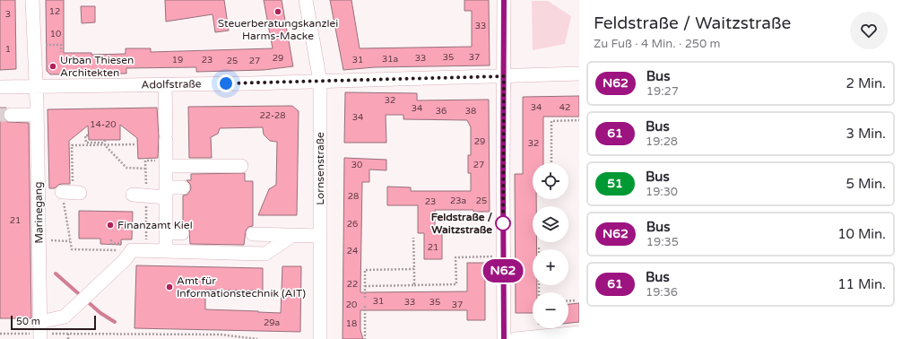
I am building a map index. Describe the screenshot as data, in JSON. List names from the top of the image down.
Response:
{
  "streets": {
    "street": ["Adolfstraße", "Lornsenstraße", "Marinegang"]
  },
  "crossings": [
    ["Adolfstraße", "Lornsenstraße"],
    ["Adolfstraße", "Marinegang"]
  ],
  "places": [
    "Steuerberatungskanzlei Harms-Macke",
    "Urban Thiesen Architekten",
    "Feldstraße / Waitzstraße",
    "Finanzamt Kiel",
    "Amt für Informationstechnik (AIT)"
  ],
  "lines": ["bus line N62"],
  "house_numbers": [
    "12",
    "3",
    "33",
    "10",
    "1",
    "35",
    "37",
    "29",
    "33",
    "31a",
    "19",
    "23",
    "31",
    "25",
    "27",
    "32",
    "34",
    "42",
    "34",
    "36",
    "38",
    "22-28",
    "34",
    "14-20",
    "29",
    "32",
    "30",
    "27",
    "28",
    "23a",
    "25",
    "23",
    "21",
    "26",
    "21",
    "24",
    "22",
    "31",
    "33",
    "35",
    "20",
    "37",
    "29a",
    "18"
  ],
  "scale_bar": "50 m",
  "page": {
    "on_map": "N62",
    "heading": ["Feldstraße / Waitzstraße", "Zu Fuß · 4 Min. · 250 m"],
    "list": [
      {
        "mark": "N62",
        "name": "Bus",
        "note": "19:27",
        "value": "2 Min."
      },
      {
        "mark": "61",
        "name": "Bus",
        "note": "19:28",
        "value": "3 Min."
      },
      {
        "mark": "51",
        "name": "Bus",
        "note": "19:30",
        "value": "5 Min."
      },
      {
        "mark": "N62",
        "name": "Bus",
        "note": "19:35",
        "value": "10 Min."
      },
      {
        "mark": "61",
        "name": "Bus",
        "note": "19:36",
        "value": "11 Min."
      }
    ],
    "map_buttons": ["+", "−"],
    "scale": "50 m"
  }
}
